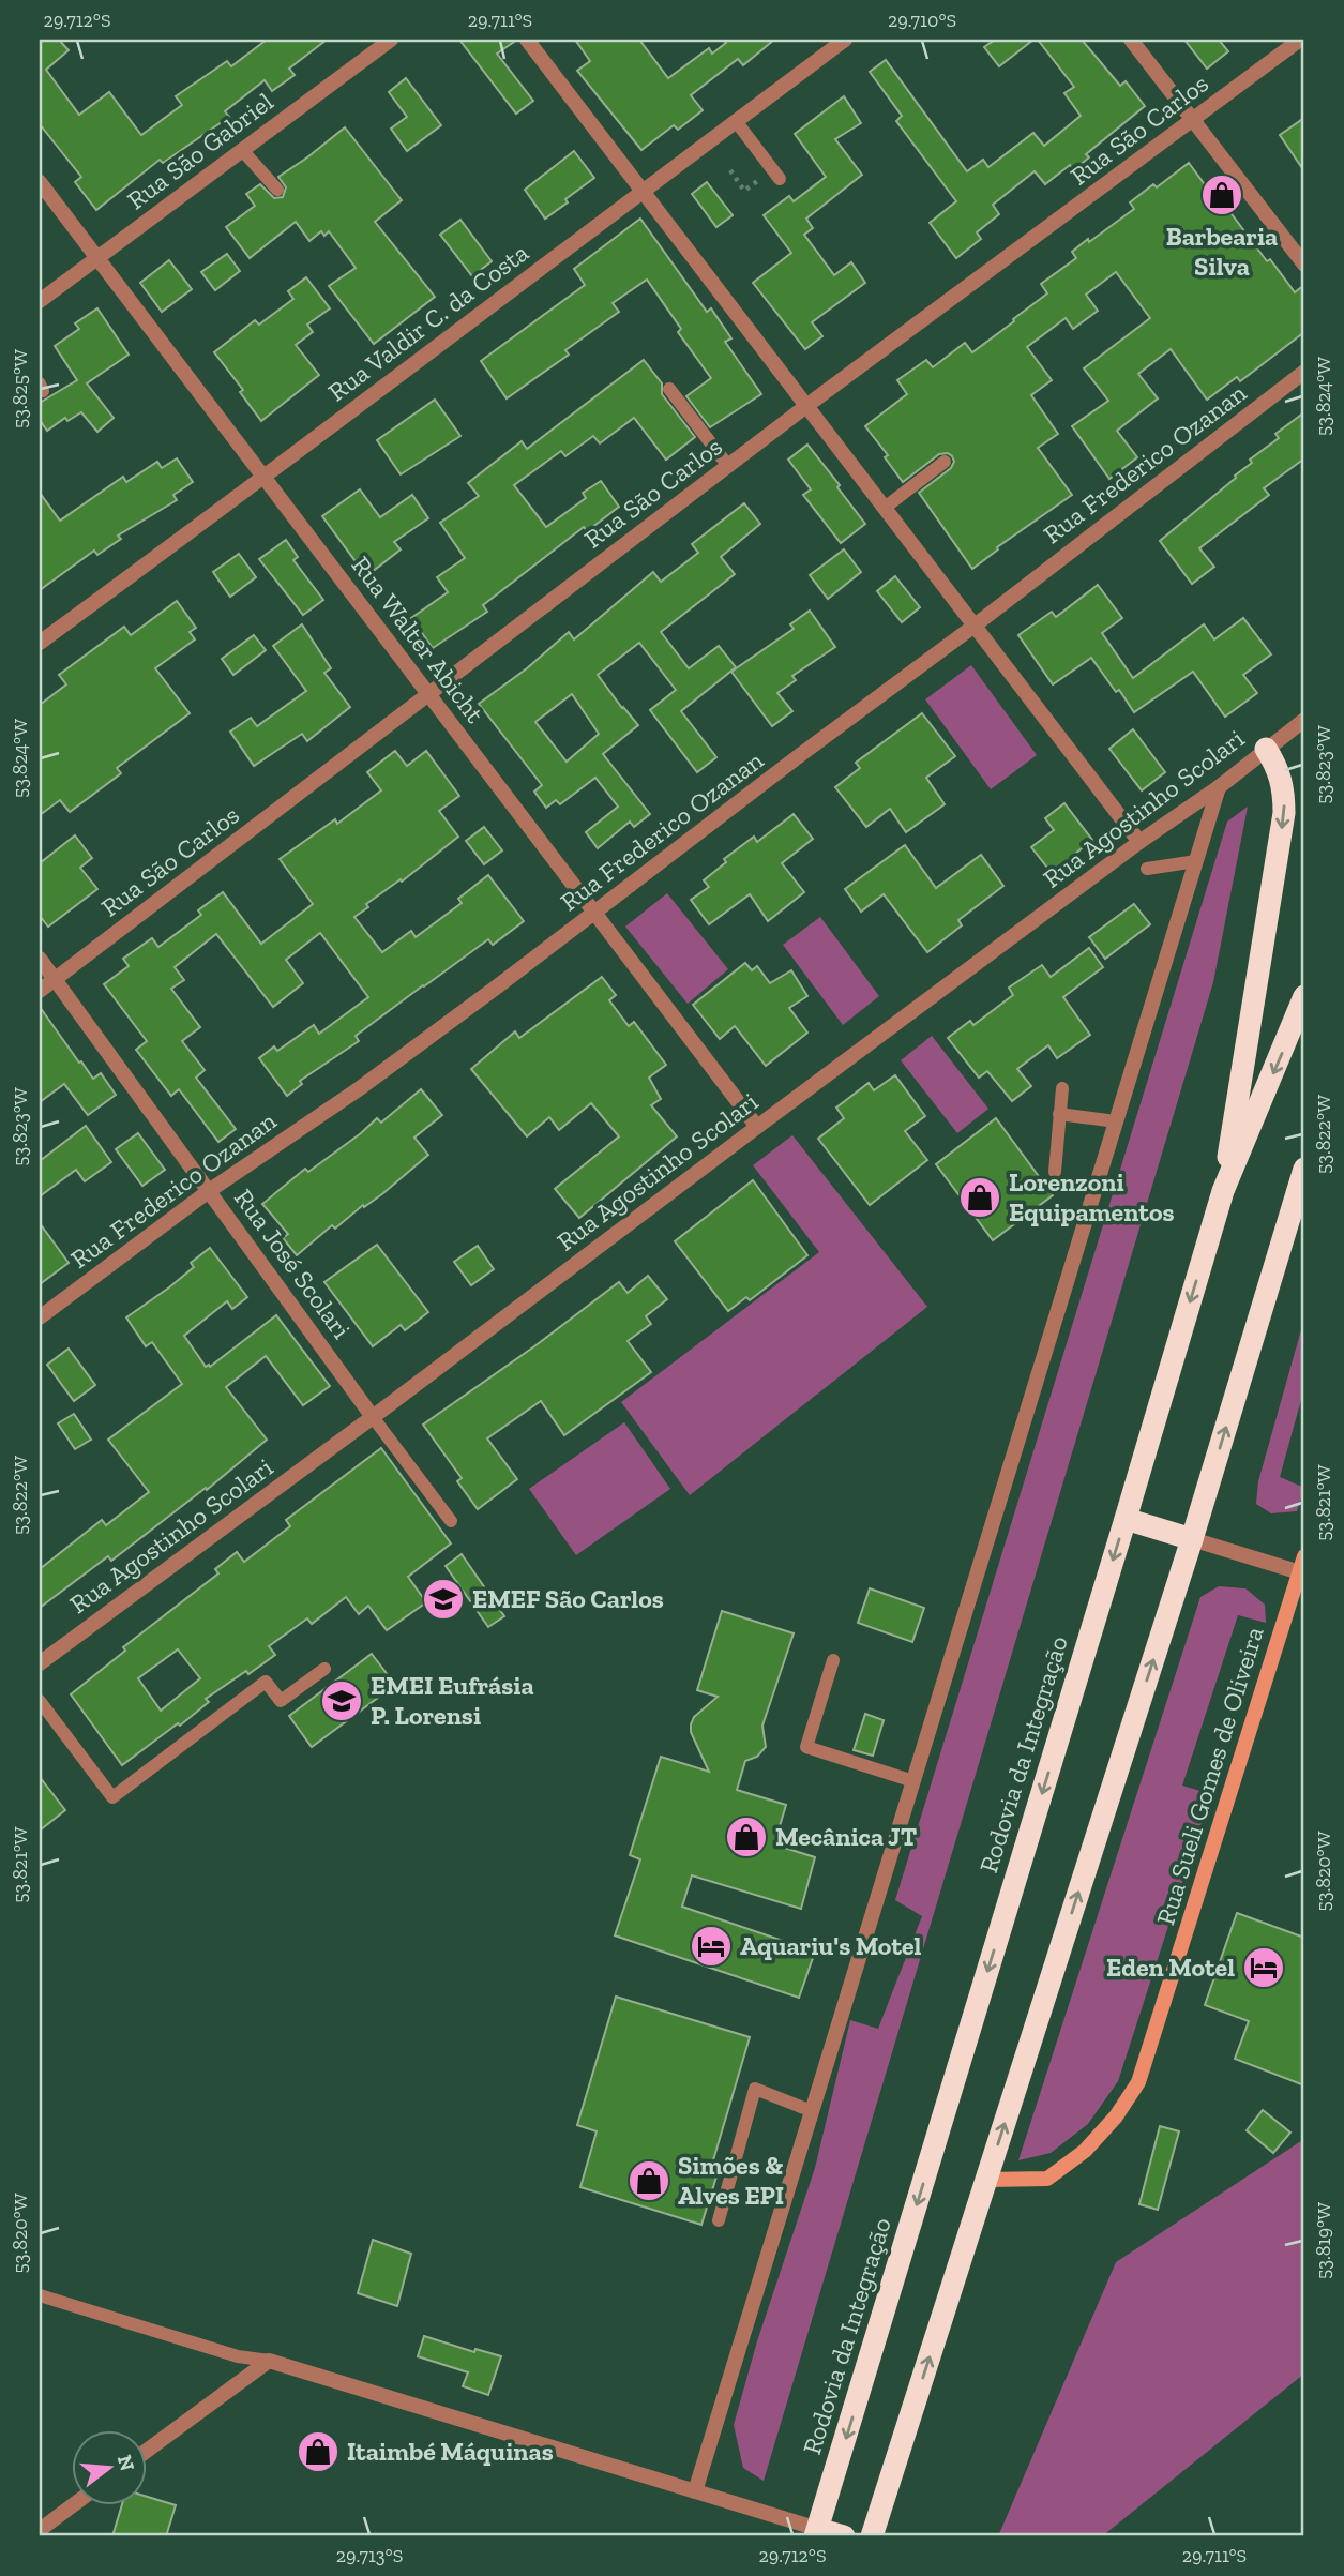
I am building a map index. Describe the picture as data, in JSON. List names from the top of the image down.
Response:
{
  "streets": {
    "highway": ["Rodovia da Integração"],
    "street": [
      "Rua São Carlos",
      "Rua São Gabriel",
      "Rua Valdir C. da Costa",
      "Rua Frederico Ozanan",
      "Rua Walter Abicht",
      "Rua Agostinho Scolari",
      "Rua José Scolari",
      "Rua Sueli Gomes de Oliveira"
    ]
  },
  "crossings": [
    ["Rua São Carlos", "Rua Walter Abicht"],
    ["Rua São Carlos", "Rua José Scolari"],
    ["Rua São Gabriel", "Rua Walter Abicht"],
    ["Rua Valdir C. da Costa", "Rua Walter Abicht"],
    ["Rua Frederico Ozanan", "Rua Walter Abicht"],
    ["Rua Frederico Ozanan", "Rua José Scolari"],
    ["Rua Walter Abicht", "Rua Agostinho Scolari"],
    ["Rua Agostinho Scolari", "Rua José Scolari"]
  ],
  "places": {
    "shop": [
      "Barbearia Silva",
      "Lorenzoni Equipamentos",
      "Mecânica JT",
      "Simões & Alves EPI",
      "Itaimbé Máquinas"
    ],
    "school or university": ["EMEF São Carlos", "EMEI Eufrásia P. Lorensi"],
    "hotel": ["Aquariu's Motel", "Eden Motel"]
  },
  "north": "right",
  "coordinates": [
    "29.712°S",
    "29.711°S",
    "29.710°S",
    "53.825°W",
    "53.824°W",
    "53.823°W",
    "53.822°W",
    "53.821°W",
    "53.820°W",
    "53.819°W",
    "29.713°S"
  ]
}
